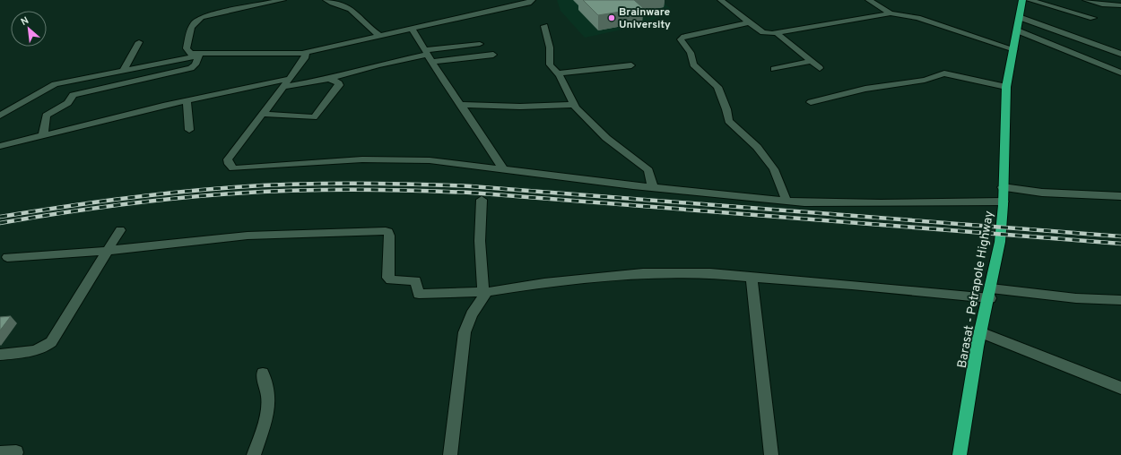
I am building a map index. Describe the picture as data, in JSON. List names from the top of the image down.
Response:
{
  "streets": {
    "highway": ["Barasat - Petrapole Highway"]
  },
  "places": ["Brainware University"],
  "north": "top left"
}
